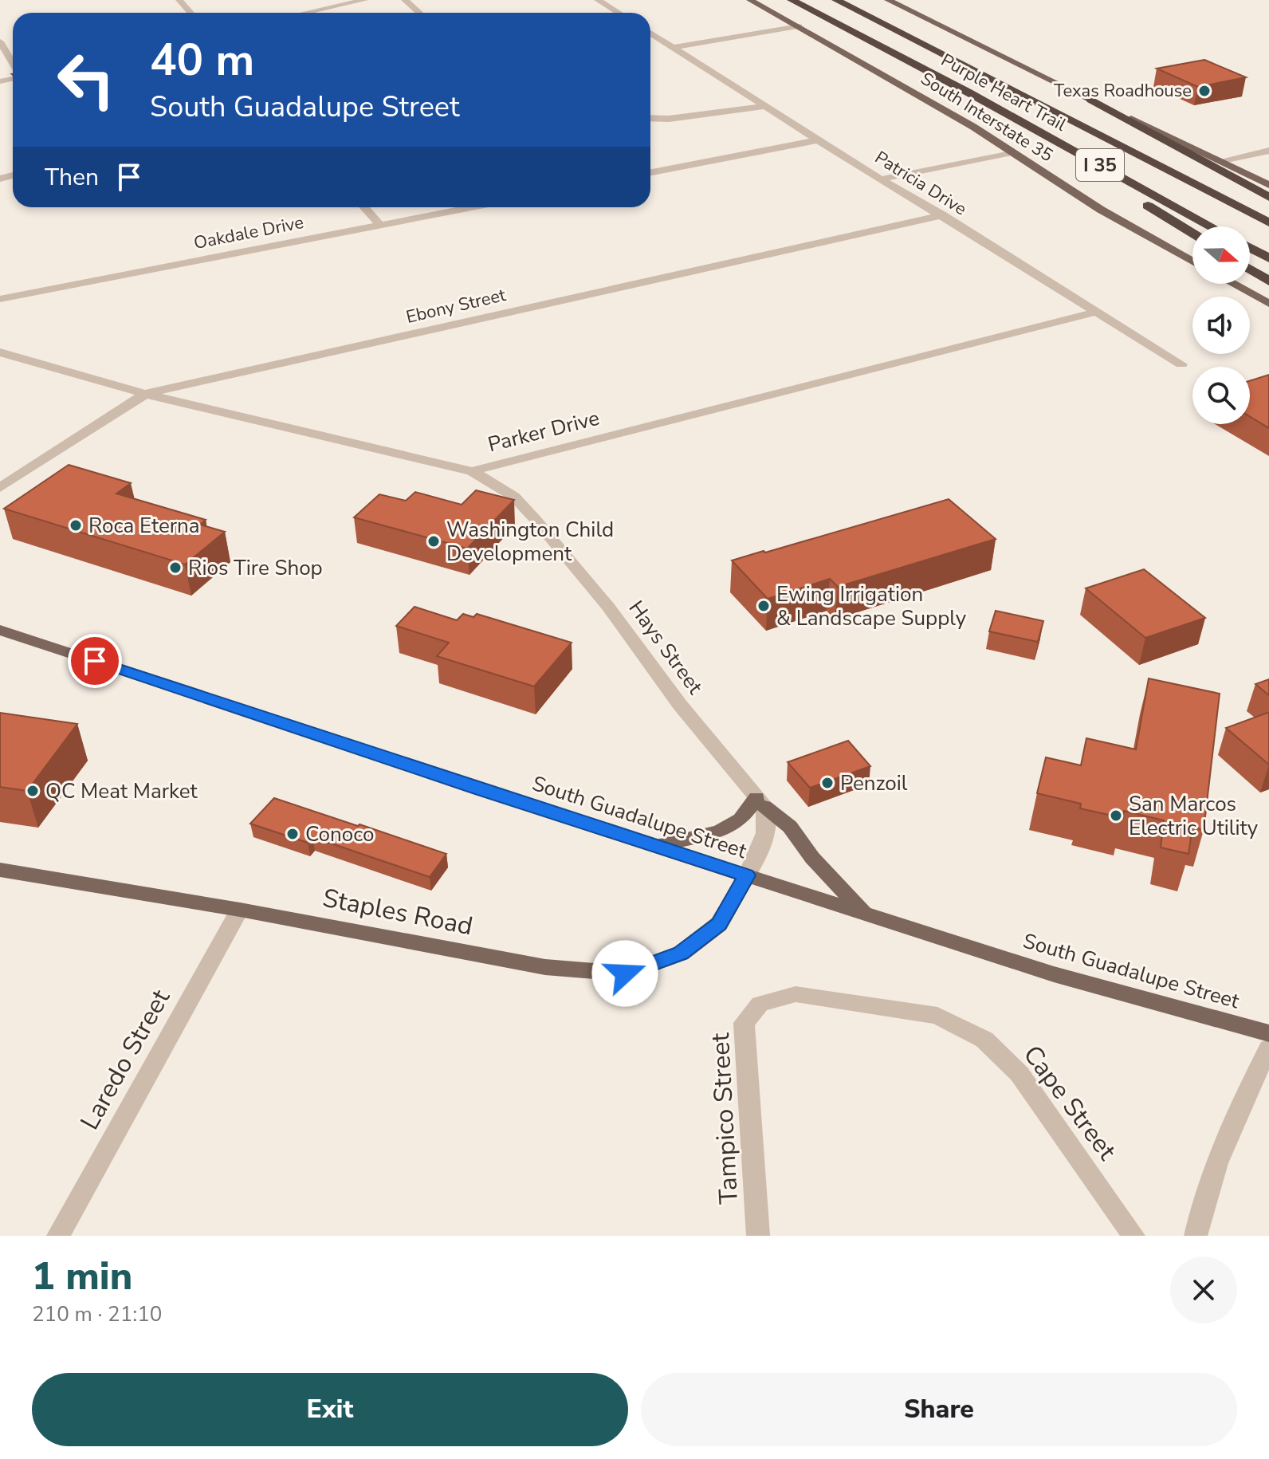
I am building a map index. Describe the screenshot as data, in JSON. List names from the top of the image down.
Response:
{
  "streets": {
    "highway": ["Purple Heart Trail", "I 35"],
    "main road": ["South Interstate 35", "South Guadalupe Street", "Staples Road"],
    "street": [
      "Patricia Drive",
      "Oakdale Drive",
      "Ebony Street",
      "Parker Drive",
      "Hays Street",
      "Laredo Street",
      "Cape Street",
      "Tampico Street"
    ]
  },
  "crossings": [
    ["Patricia Drive", "Ebony Street"],
    ["Patricia Drive", "Parker Drive"],
    ["Ebony Street", "Parker Drive"],
    ["Parker Drive", "Hays Street"],
    ["South Guadalupe Street", "Staples Road"],
    ["Staples Road", "Laredo Street"],
    ["Cape Street", "Tampico Street"]
  ],
  "places": [
    "Texas Roadhouse",
    "Roca Eterna",
    "Washington Child Development",
    "Rios Tire Shop",
    "Ewing Irrigation & Landscape Supply",
    "Penzoil",
    "QC Meat Market",
    "San Marcos Electric Utility",
    "Conoco"
  ],
  "north": "right",
  "page": {
    "turn": ["40 m", "South Guadalupe Street"],
    "then": "Then",
    "heading": ["1 min", "210 m · 21:10"],
    "buttons": ["Exit", "Share"]
  }
}
